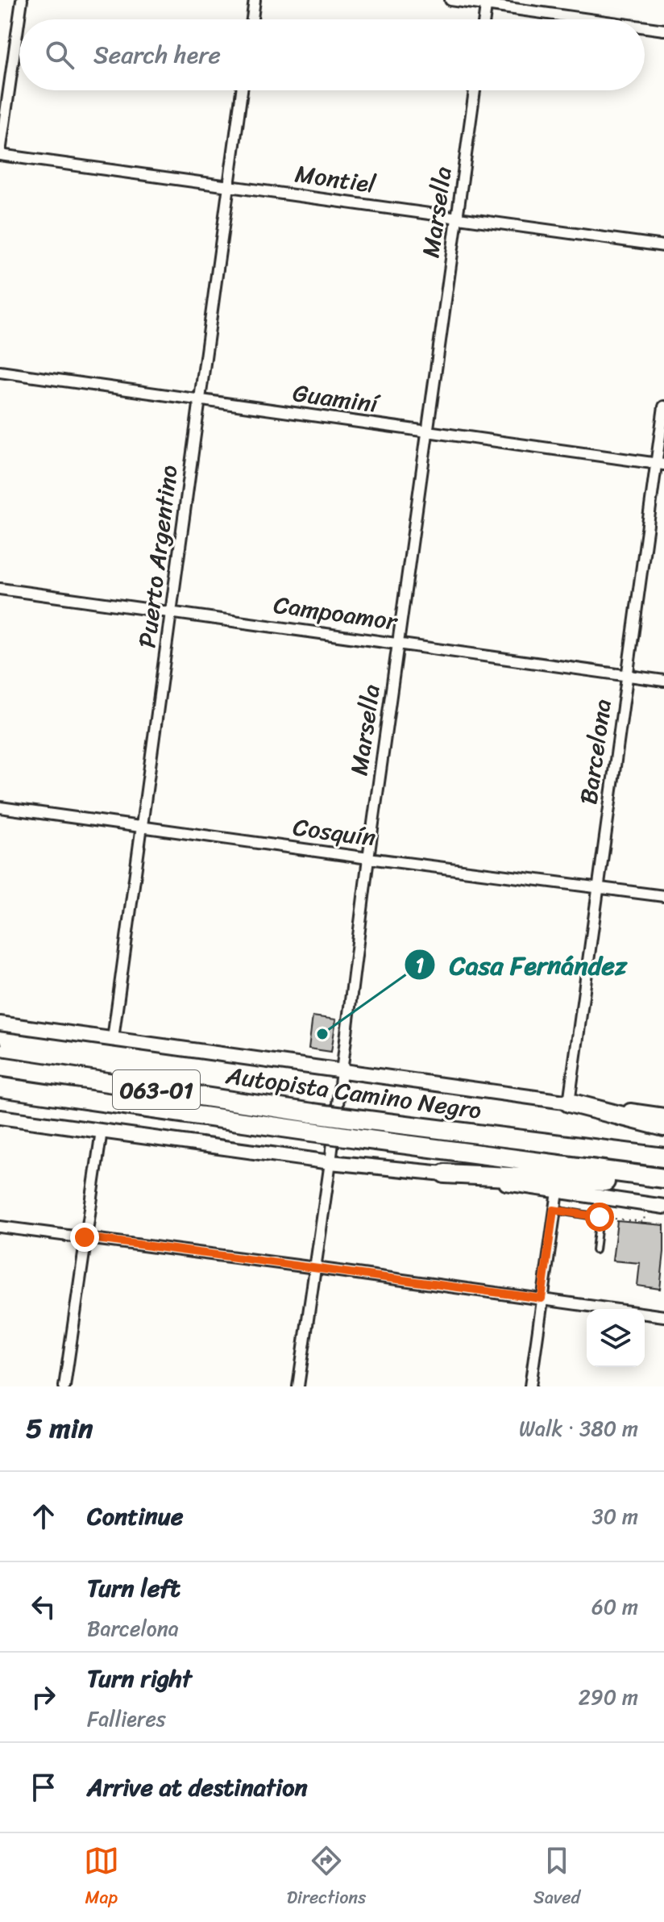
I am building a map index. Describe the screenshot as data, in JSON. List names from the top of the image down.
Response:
{
  "streets": {
    "highway": ["063-01", "Autopista Camino Negro"],
    "street": [
      "Montiel",
      "Marsella",
      "Guaminí",
      "Puerto Argentino",
      "Campoamor",
      "Barcelona",
      "Cosquín"
    ]
  },
  "crossings": [
    ["Montiel", "Marsella"],
    ["Montiel", "Puerto Argentino"],
    ["Marsella", "Guaminí"],
    ["Marsella", "Campoamor"],
    ["Marsella", "Cosquín"],
    ["Guaminí", "Puerto Argentino"],
    ["Guaminí", "Barcelona"],
    ["Puerto Argentino", "Campoamor"],
    ["Puerto Argentino", "Cosquín"],
    ["Campoamor", "Barcelona"],
    ["Barcelona", "Cosquín"]
  ],
  "places": ["Casa Fernández"],
  "page": {
    "search": "Search here",
    "heading": ["5 min", "Walk · 380 m"],
    "list": [
      ["Continue", "30 m"],
      ["Turn left", "Barcelona", "60 m"],
      ["Turn right", "Fallieres", "290 m"],
      "Arrive at destination"
    ],
    "nav": ["Map", "Directions", "Saved"]
  }
}
